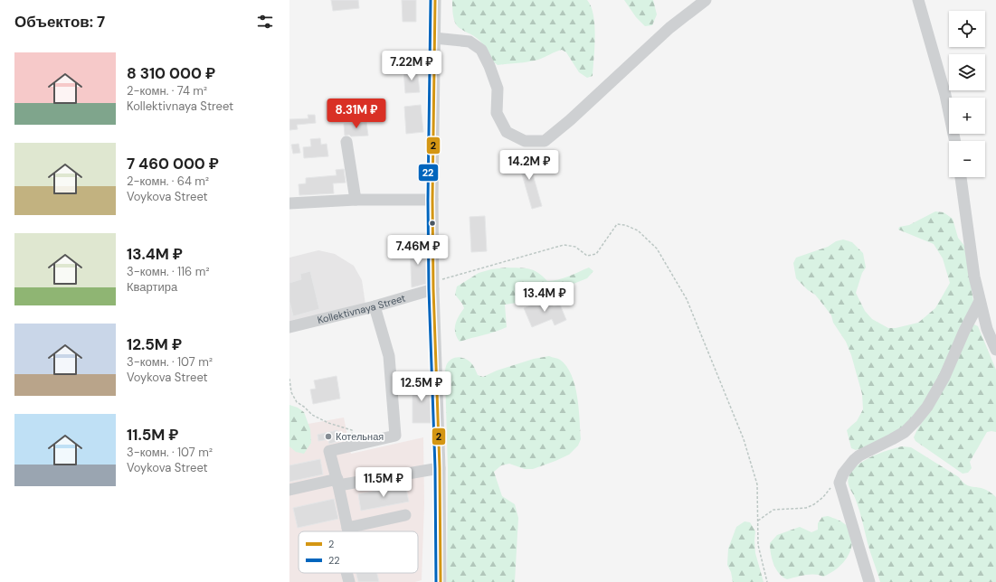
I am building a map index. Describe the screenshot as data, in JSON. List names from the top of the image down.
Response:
{
  "streets": {
    "street": ["Kollektivnaya Street"]
  },
  "places": ["Котельная"],
  "lines": ["transit line 2", "transit line 22"],
  "legend": ["2", "22"],
  "page": {
    "heading": "Объектов: 7",
    "map_buttons": ["+", "−"],
    "list": [
      {
        "name": "8 310 000 ₽",
        "note": "2-комн. · 74 m² · Kollektivnaya Street"
      },
      {
        "name": "7 460 000 ₽",
        "note": "2-комн. · 64 m² · Voykova Street"
      },
      {
        "name": "13.4M ₽",
        "note": "3-комн. · 116 m² · Квартира"
      },
      {
        "name": "12.5M ₽",
        "note": "3-комн. · 107 m² · Voykova Street"
      },
      {
        "name": "11.5M ₽",
        "note": "3-комн. · 107 m² · Voykova Street"
      }
    ],
    "price": [
      "7.22M ₽",
      "8.31M ₽",
      "14.2M ₽",
      "7.46M ₽",
      "13.4M ₽",
      "12.5M ₽",
      "11.5M ₽"
    ]
  }
}
